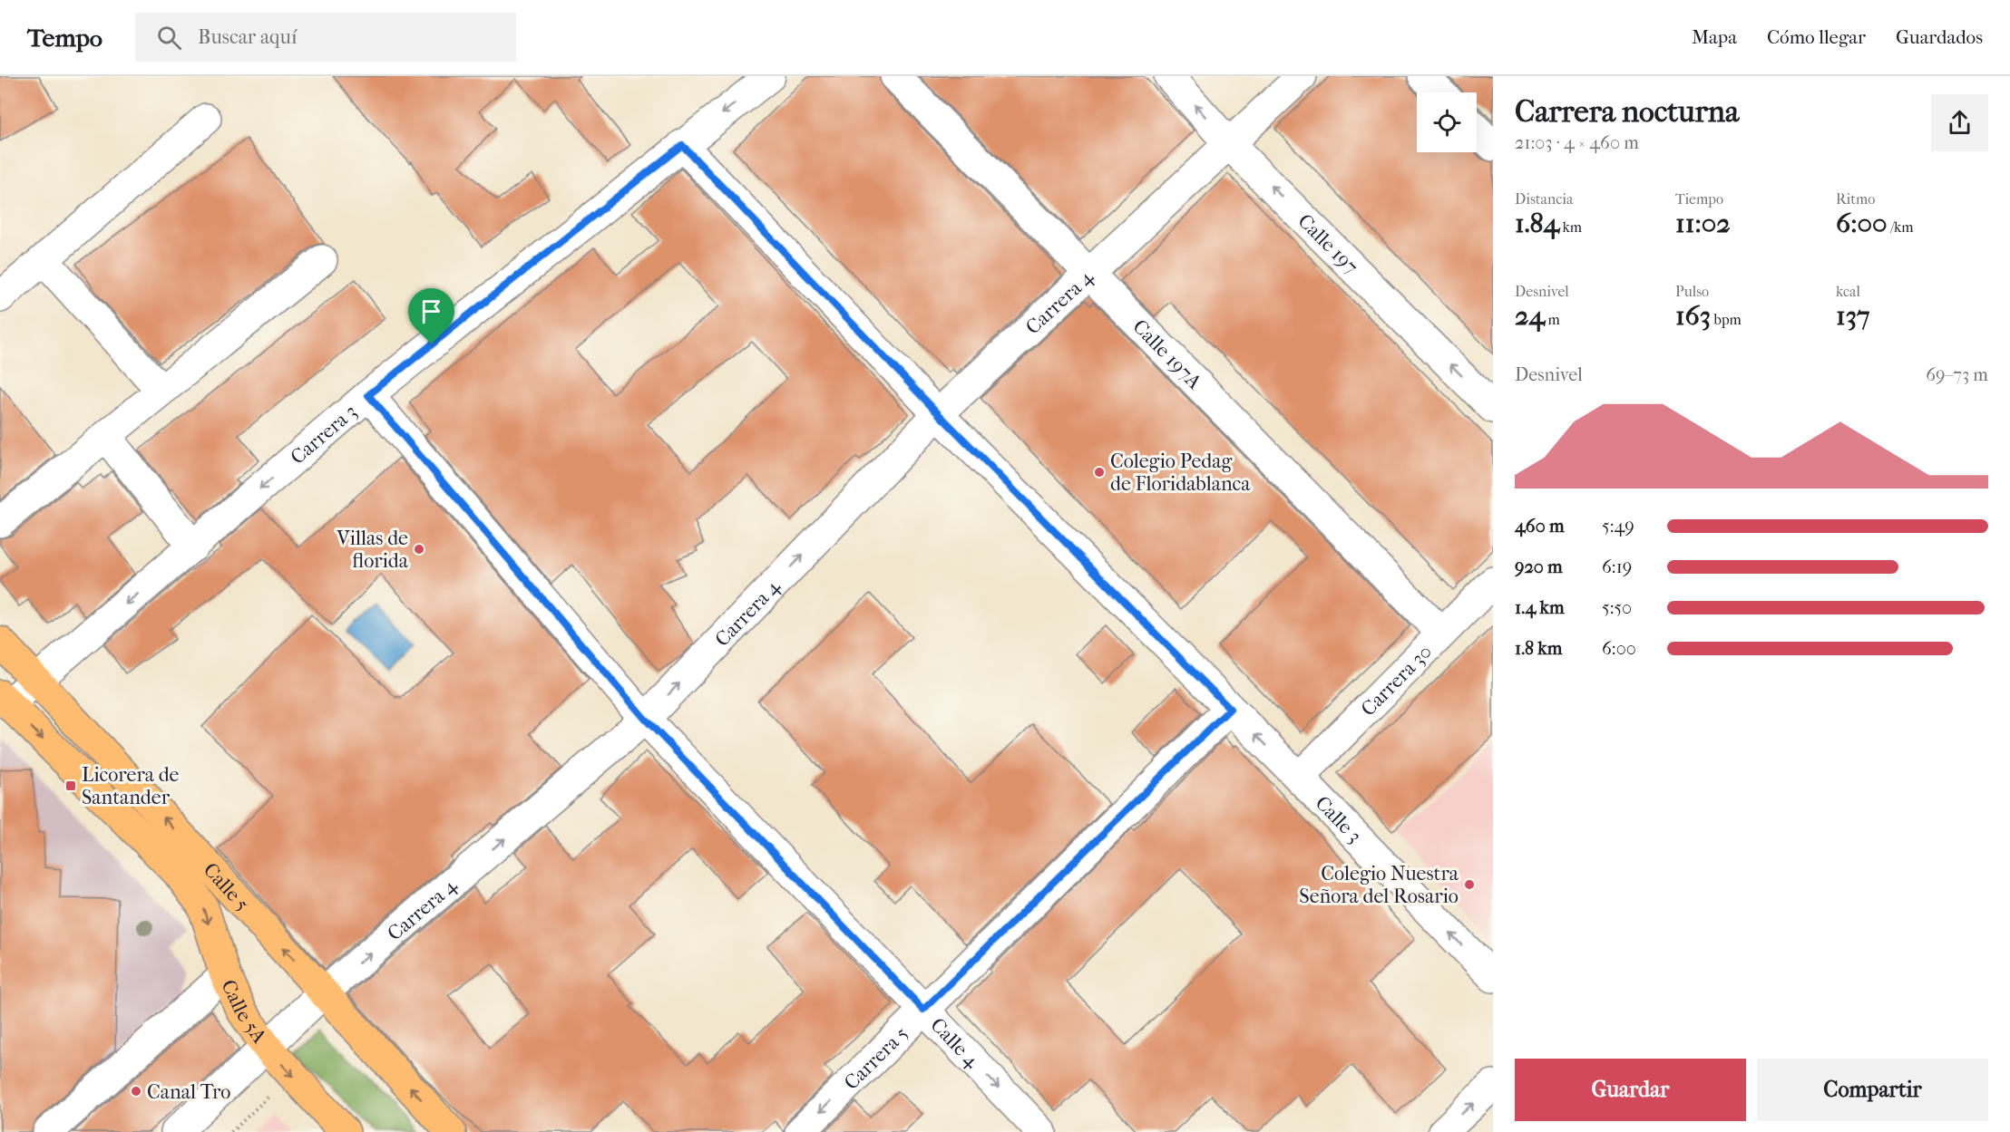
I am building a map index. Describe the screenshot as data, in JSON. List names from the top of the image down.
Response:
{
  "streets": {
    "main road": ["Calle 5", "Calle 5A"],
    "street": [
      "Calle 197",
      "Carrera 4",
      "Calle 197A",
      "Carrera 3",
      "Carrera 30",
      "Calle 3",
      "Calle 4",
      "Carrera 5"
    ]
  },
  "crossings": [
    ["Calle 197", "Carrera 4"],
    ["Carrera 4", "Calle 197A"],
    ["Carrera 4", "Calle 3"],
    ["Carrera 4", "Calle 5"],
    ["Carrera 4", "Calle 5A"],
    ["Carrera 4", "Calle 4"],
    ["Calle 197A", "Carrera 30"],
    ["Carrera 3", "Calle 3"],
    ["Carrera 3", "Calle 5"],
    ["Carrera 3", "Calle 4"],
    ["Carrera 30", "Calle 3"],
    ["Calle 3", "Carrera 5"],
    ["Calle 5", "Calle 5A"],
    ["Calle 4", "Carrera 5"]
  ],
  "one_way": ["Calle 197", "Carrera 4", "Calle 5A"],
  "places": {
    "other": [
      "Colegio Pedag de Floridablanca",
      "Villas de florida",
      "Colegio Nuestra Señora del Rosario",
      "Canal Tro"
    ],
    "transit": ["Licorera de Santander"]
  },
  "page": {
    "header": "Tempo",
    "search": "Buscar aquí",
    "nav": ["Mapa", "Cómo llegar", "Guardados"],
    "heading": ["Carrera nocturna", "21:03 · 4 × 460 m"],
    "stats": [
      ["Distancia", "1.84 km"],
      ["Tiempo", "11:02"],
      ["Ritmo", "6:00 /km"],
      ["Desnivel", "24 m"],
      ["Pulso", "163 bpm"],
      ["kcal", "137"]
    ],
    "chart": ["Desnivel", "69–73 m"],
    "list": [
      {
        "name": "460 m",
        "note": "5:49"
      },
      {
        "name": "920 m",
        "note": "6:19"
      },
      {
        "name": "1.4 km",
        "note": "5:50"
      },
      {
        "name": "1.8 km",
        "note": "6:00"
      }
    ],
    "buttons": ["Guardar", "Compartir"]
  }
}
